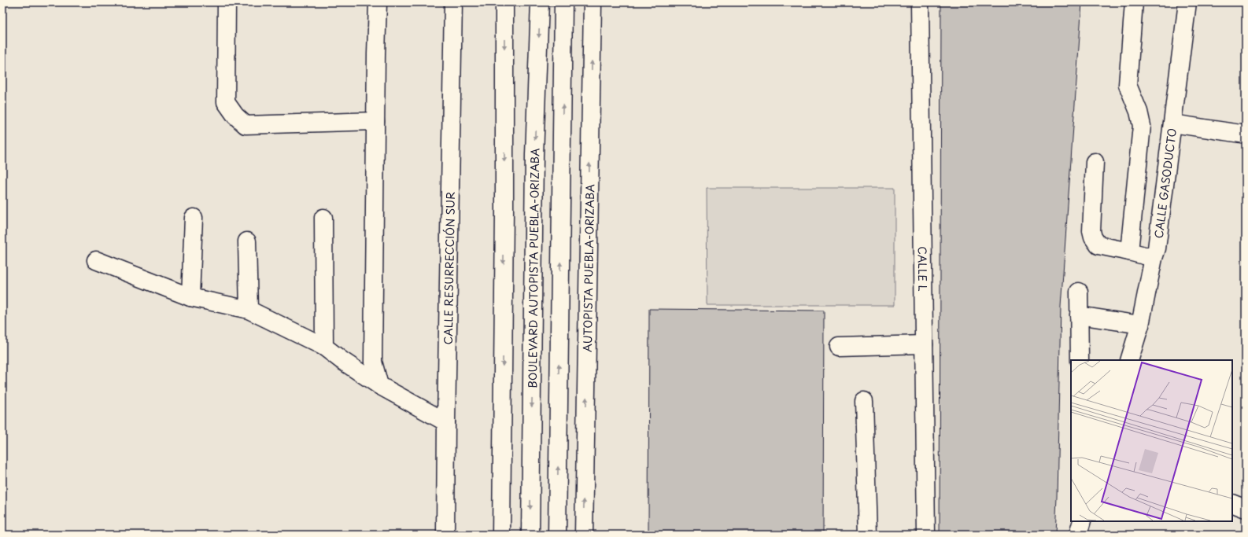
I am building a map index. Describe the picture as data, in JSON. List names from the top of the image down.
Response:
{
  "streets": {
    "main road": [
      "CALLE GASODUCTO",
      "CALLE RESURRECCIÓN SUR",
      "BOULEVARD AUTOPISTA PUEBLA-ORIZABA",
      "CALLE L",
      "AUTOPISTA PUEBLA-ORIZABA"
    ]
  }
}
